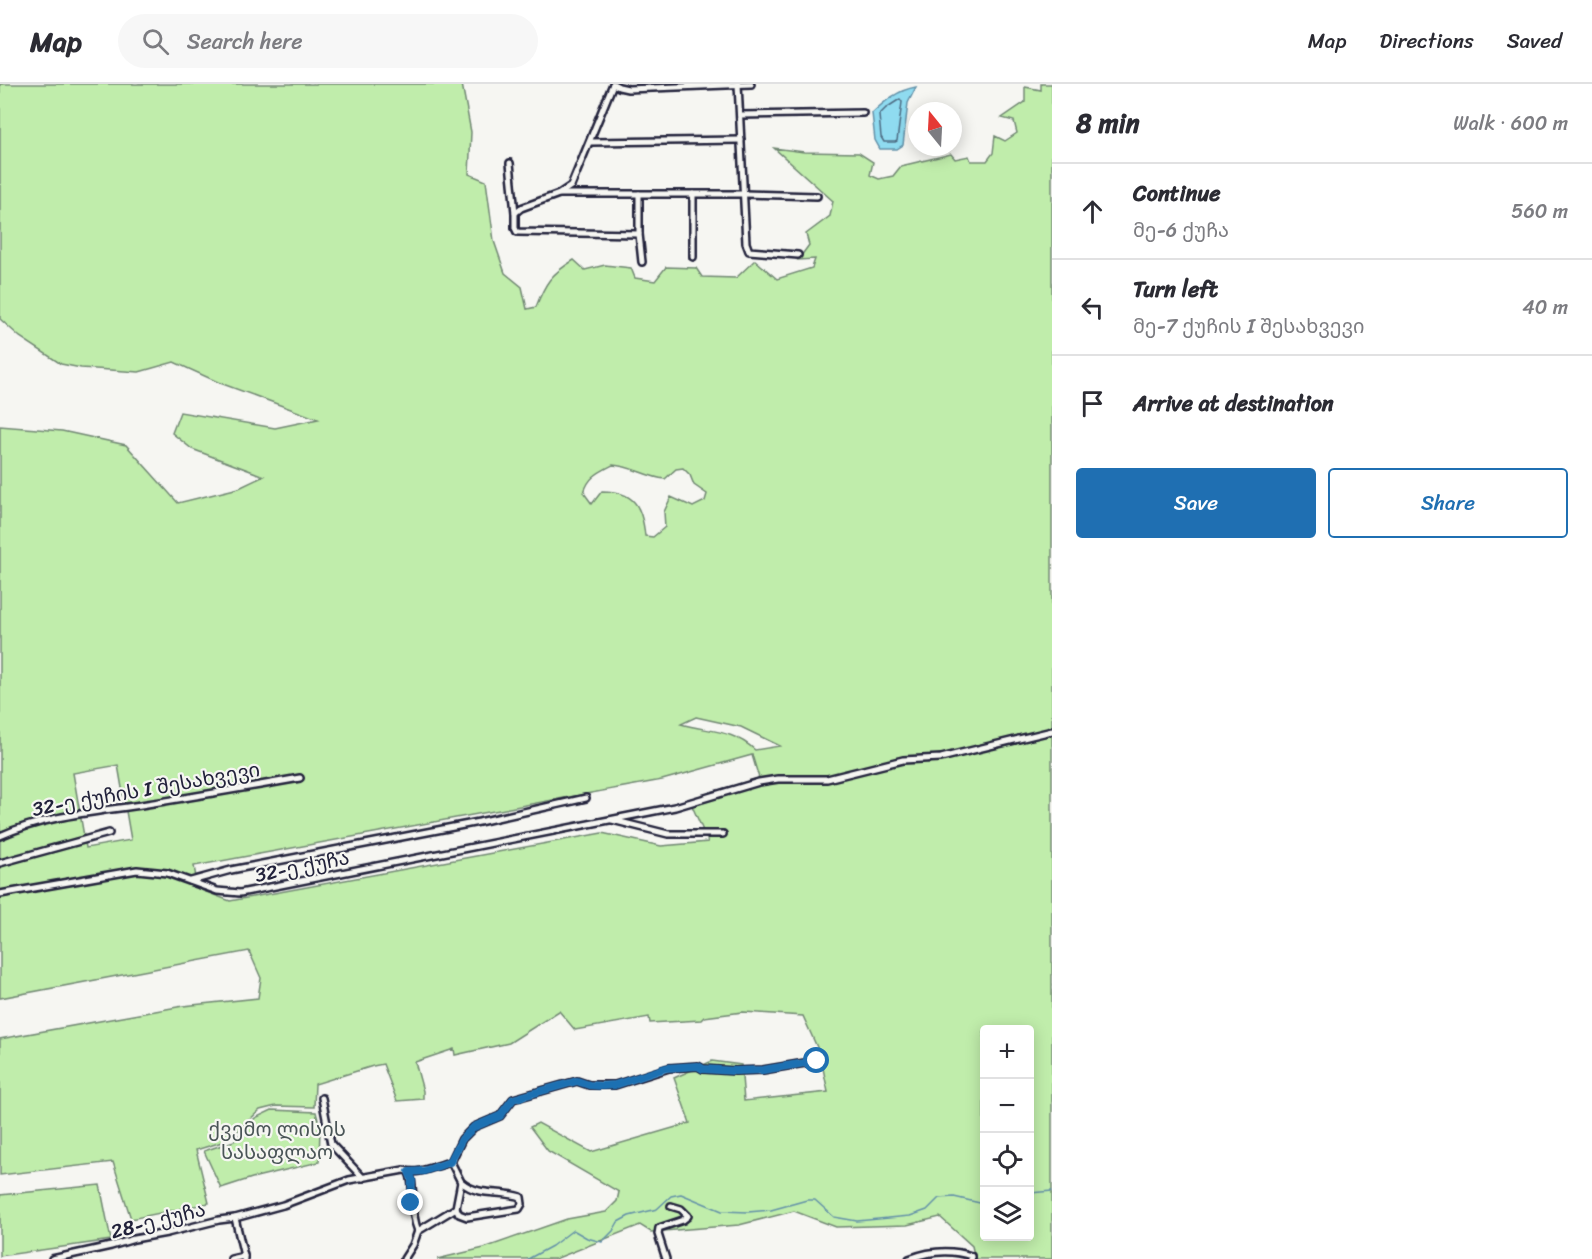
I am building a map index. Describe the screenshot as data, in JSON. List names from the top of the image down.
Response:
{
  "streets": {
    "street": ["32-ე ქუჩის I შესახვევი", "32-ე ქუჩა", "28-ე ქუჩა"]
  },
  "parks": ["ქვემო ლისის სასაფლაო"],
  "north": "top",
  "page": {
    "header": "Map",
    "search": "Search here",
    "nav": ["Map", "Directions", "Saved"],
    "heading": ["8 min", "Walk · 600 m"],
    "list": [
      ["Continue", "მე-6 ქუჩა", "560 m"],
      ["Turn left", "მე-7 ქუჩის I შესახვევი", "40 m"],
      "Arrive at destination"
    ],
    "buttons": ["Save", "Share"],
    "map_buttons": ["+", "−"]
  }
}
